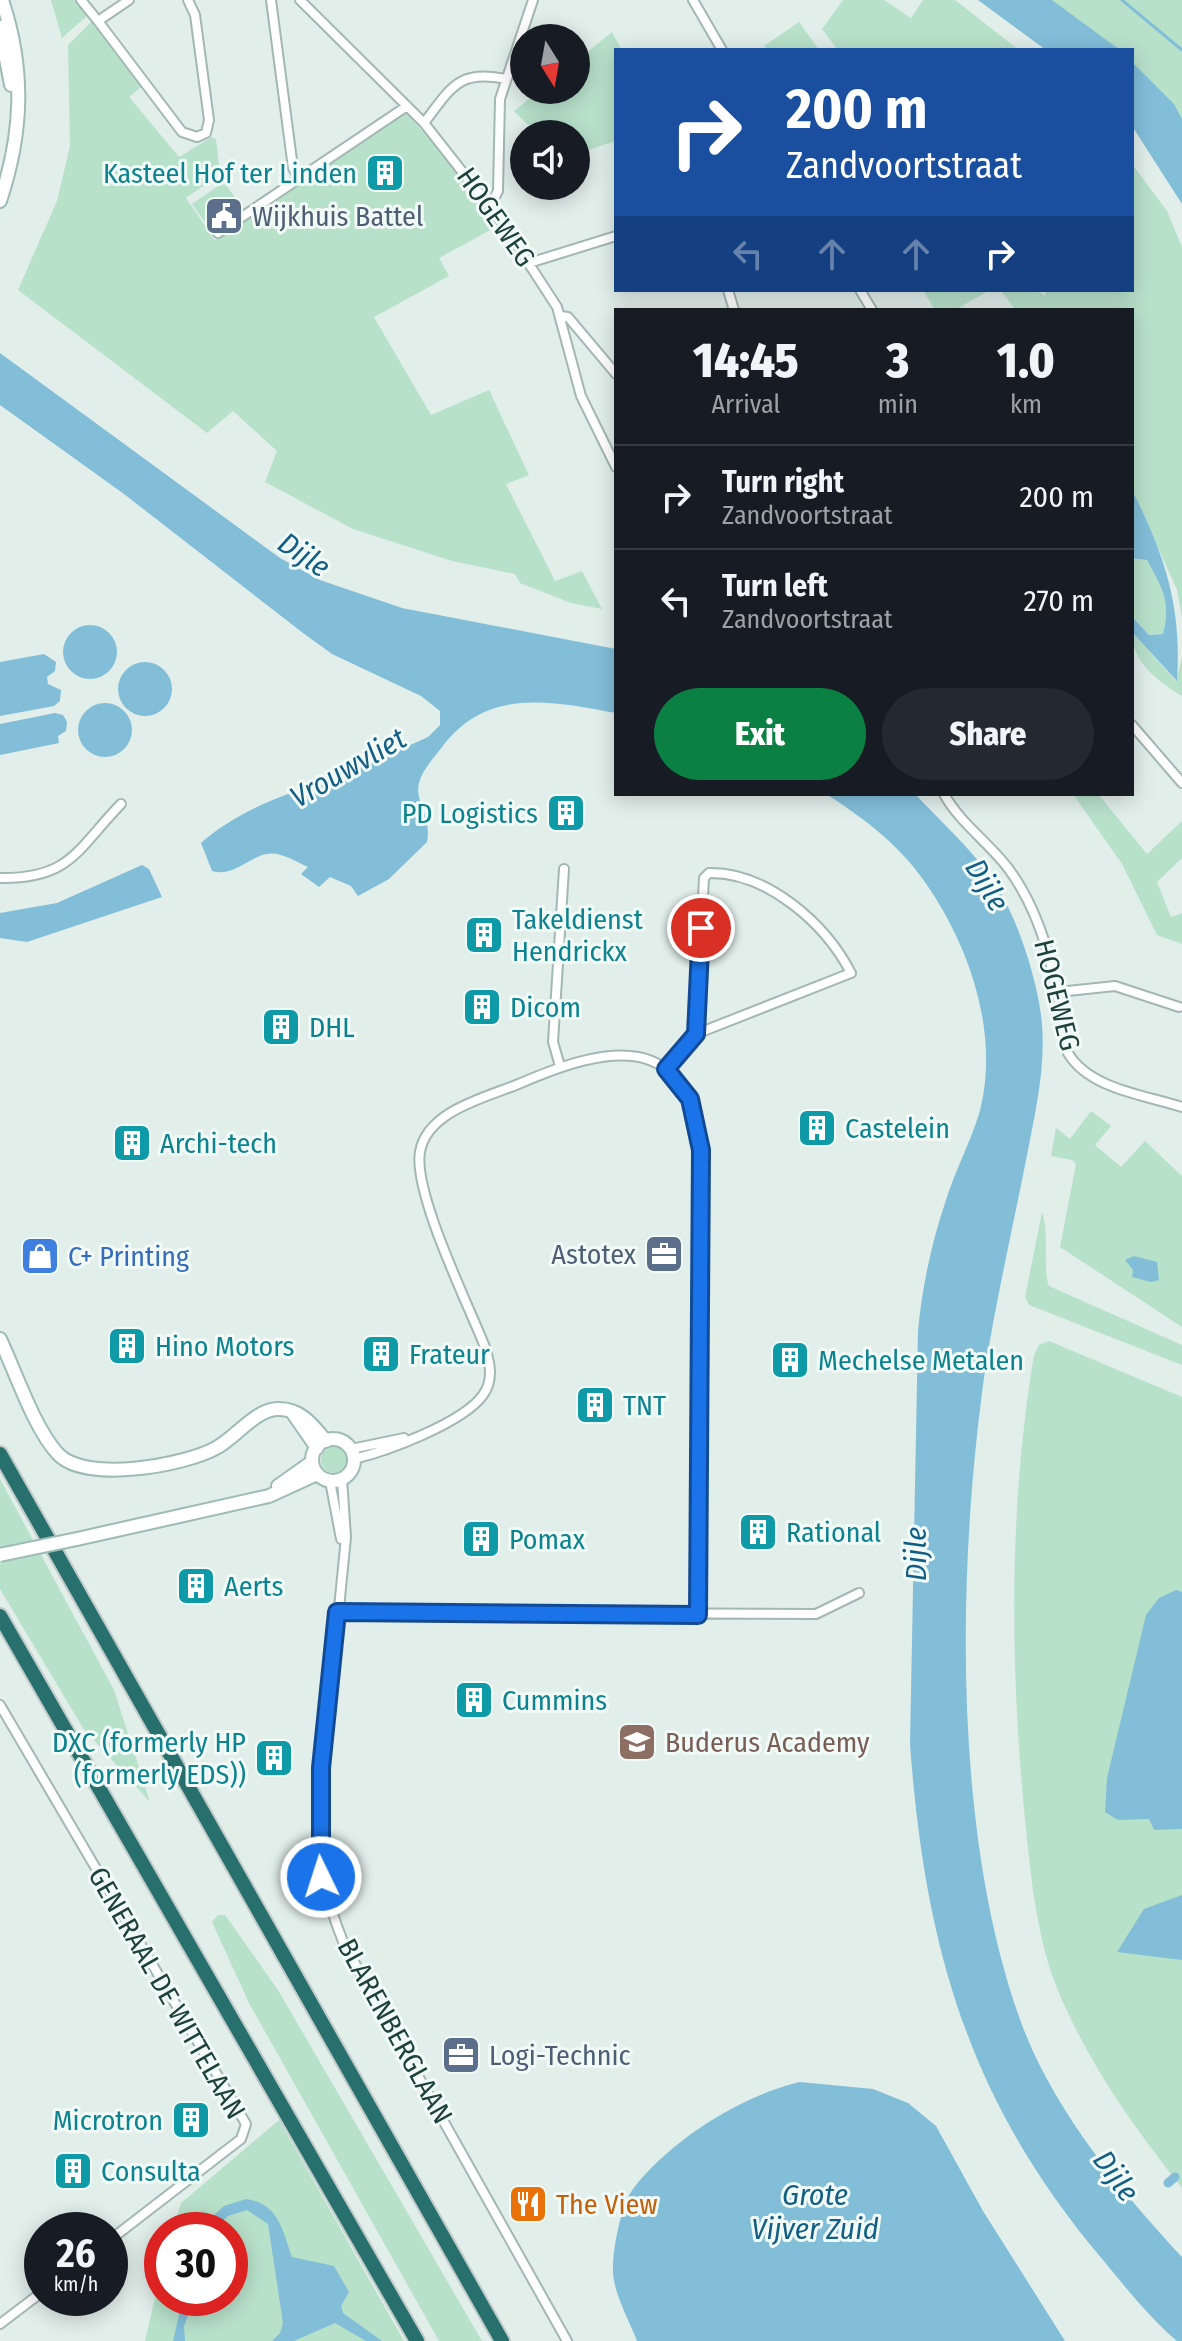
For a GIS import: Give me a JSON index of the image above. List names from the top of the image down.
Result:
{
  "streets": {
    "street": ["HOGEWEG", "GENERAAL DE WITTELAAN", "BLARENBERGLAAN"]
  },
  "water": ["Dijle", "Vrouwvliet", "Grote Vijver Zuid"],
  "places": {
    "building": [
      "Kasteel Hof ter Linden",
      "PD Logistics",
      "Takeldienst Hendrickx",
      "Dicom",
      "DHL",
      "Castelein",
      "Archi-tech",
      "Hino Motors",
      "Frateur",
      "Mechelse Metalen",
      "TNT",
      "Rational",
      "Pomax",
      "Aerts",
      "Cummins",
      "DXC (formerly HP (formerly EDS))",
      "Microtron",
      "Consulta"
    ],
    "public building": ["Wijkhuis Battel"],
    "office": ["Astotex", "Logi-Technic"],
    "shop": ["C+ Printing"],
    "school or university": ["Buderus Academy"],
    "restaurant": ["The View"]
  },
  "north": "bottom",
  "page": {
    "turn": ["200 m", "Zandvoortstraat"],
    "eta": [
      "14:45",
      "Arrival",
      "3",
      "min",
      "1.0",
      "km"
    ],
    "list": [
      {
        "name": "Turn right",
        "note": "Zandvoortstraat",
        "value": "200 m"
      },
      {
        "name": "Turn left",
        "note": "Zandvoortstraat",
        "value": "270 m"
      }
    ],
    "buttons": ["Exit", "Share"],
    "speed": "26 km/h",
    "limit": "30"
  }
}
